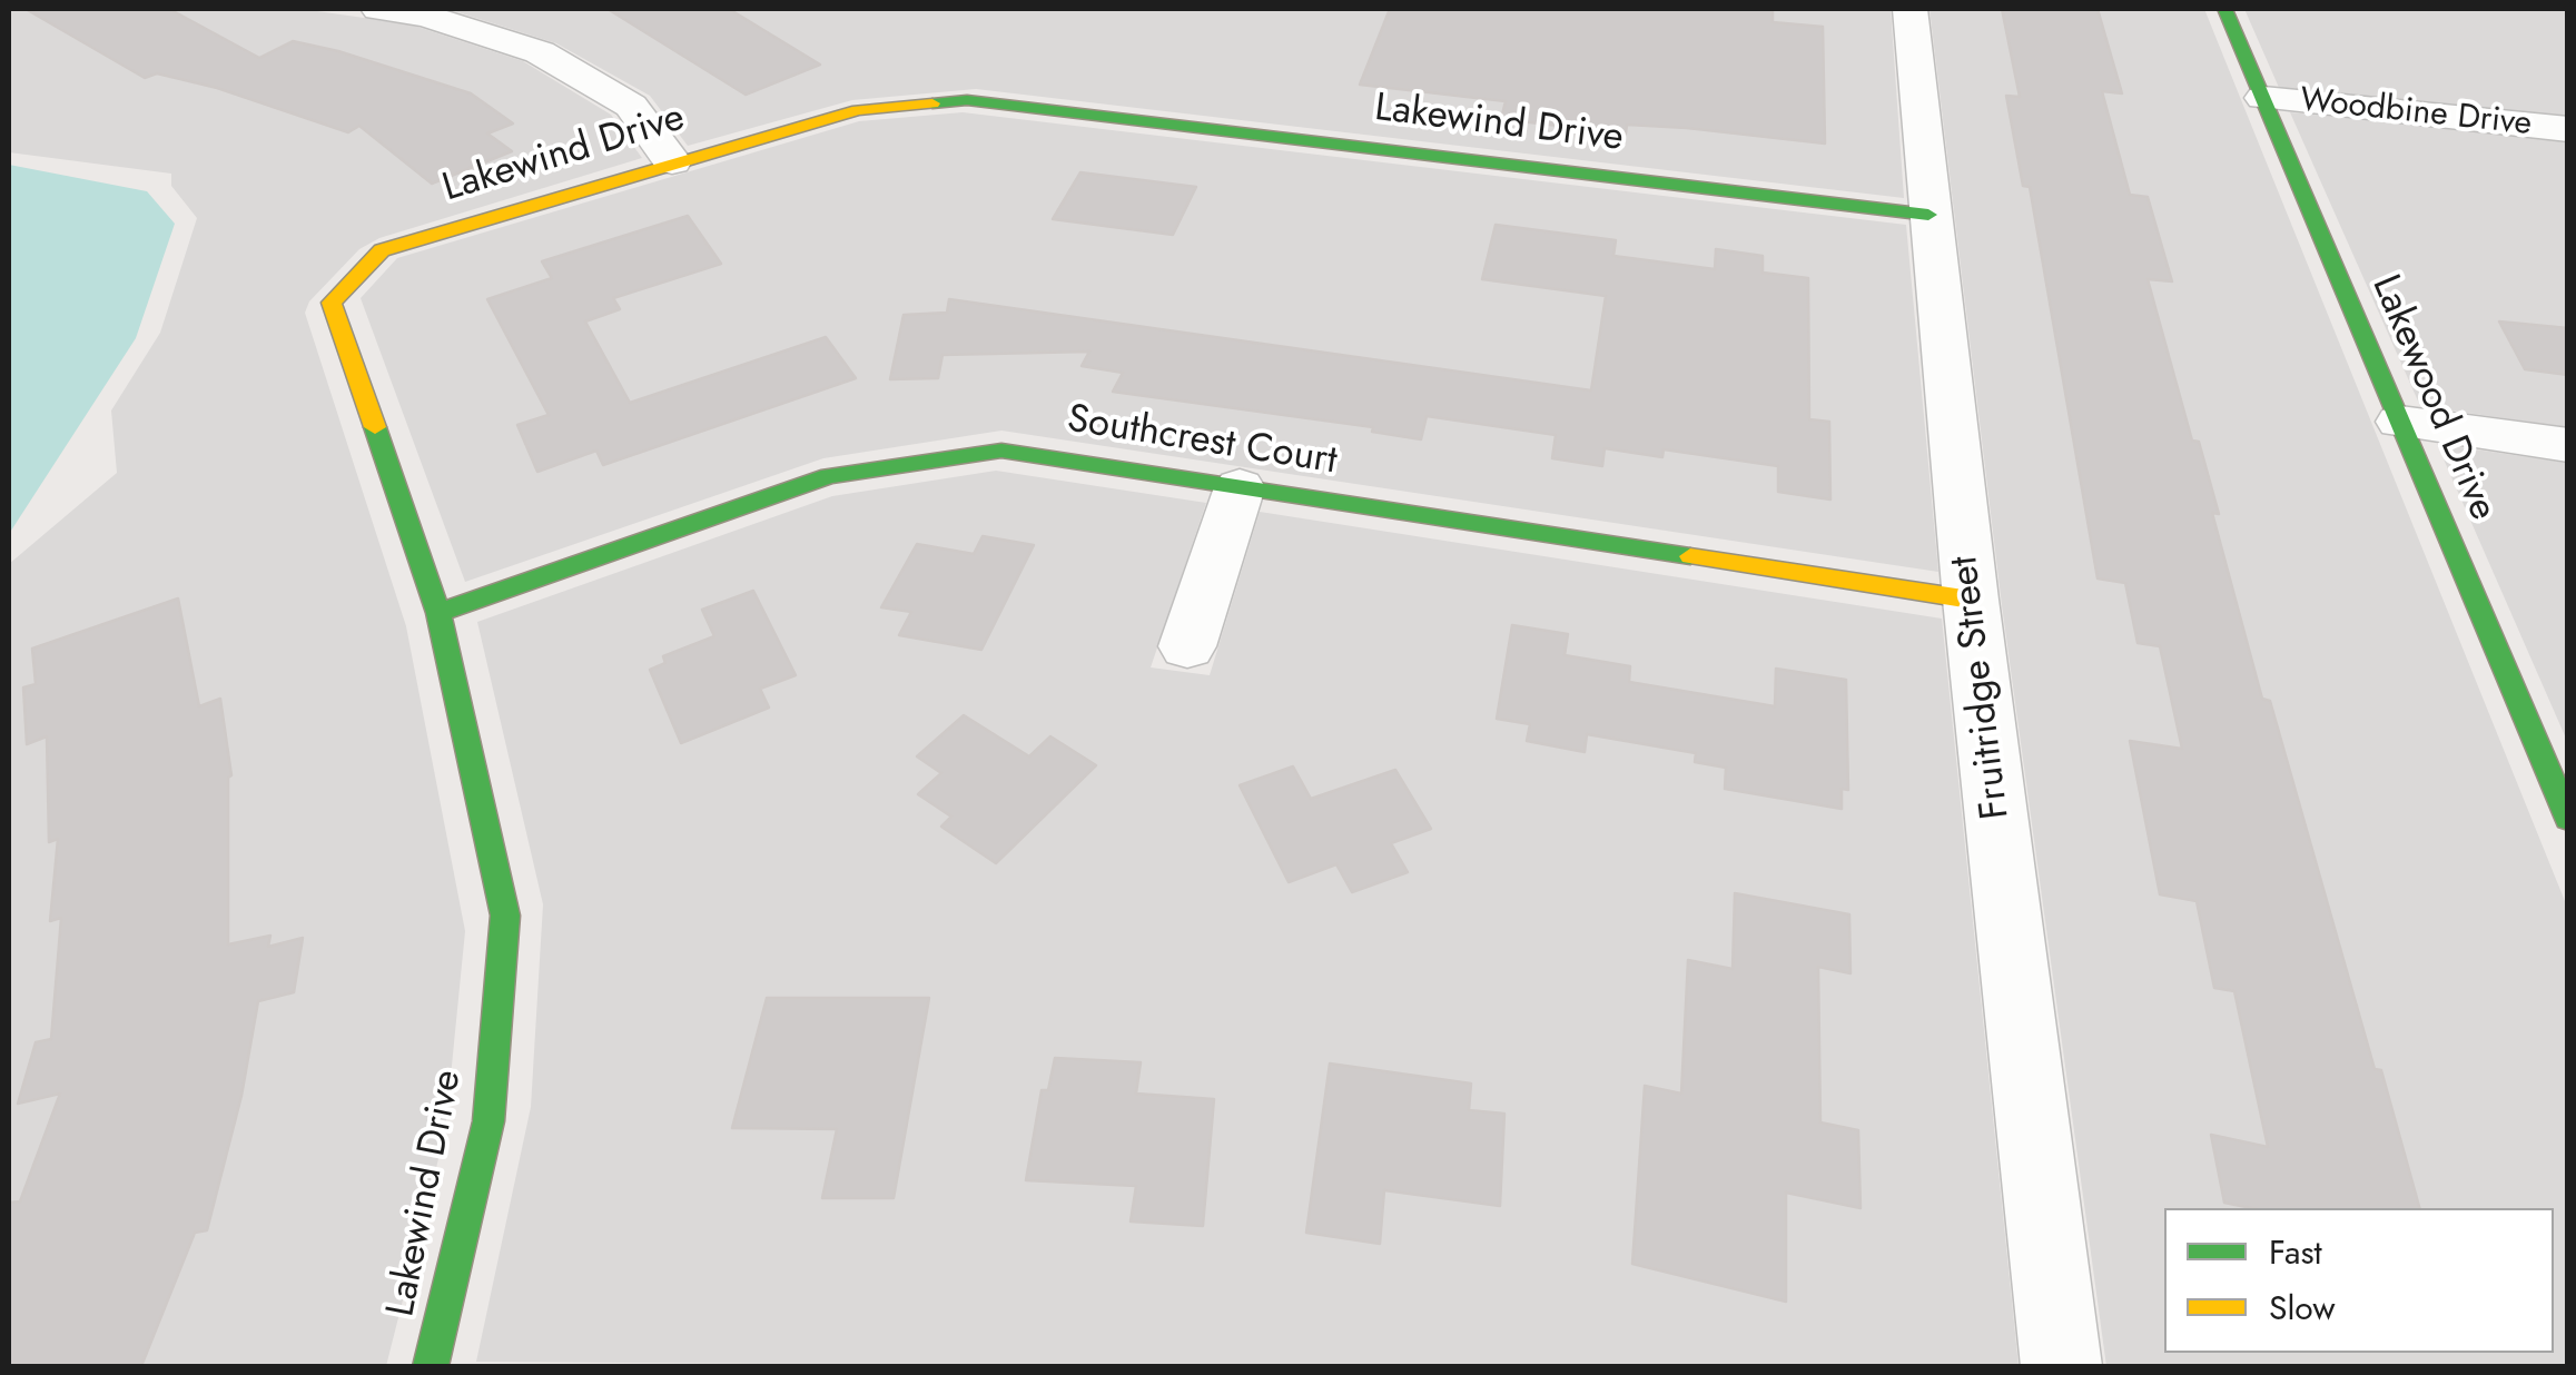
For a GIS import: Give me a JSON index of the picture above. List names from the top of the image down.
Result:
{
  "streets": {
    "street": [
      "Woodbine Drive",
      "Lakewind Drive",
      "Lakewood Drive",
      "Southcrest Court",
      "Fruitridge Street"
    ]
  },
  "crossings": [
    ["Woodbine Drive", "Lakewood Drive"],
    ["Lakewind Drive", "Southcrest Court"],
    ["Lakewind Drive", "Fruitridge Street"],
    ["Southcrest Court", "Fruitridge Street"]
  ],
  "legend": ["Fast", "Slow"]
}
